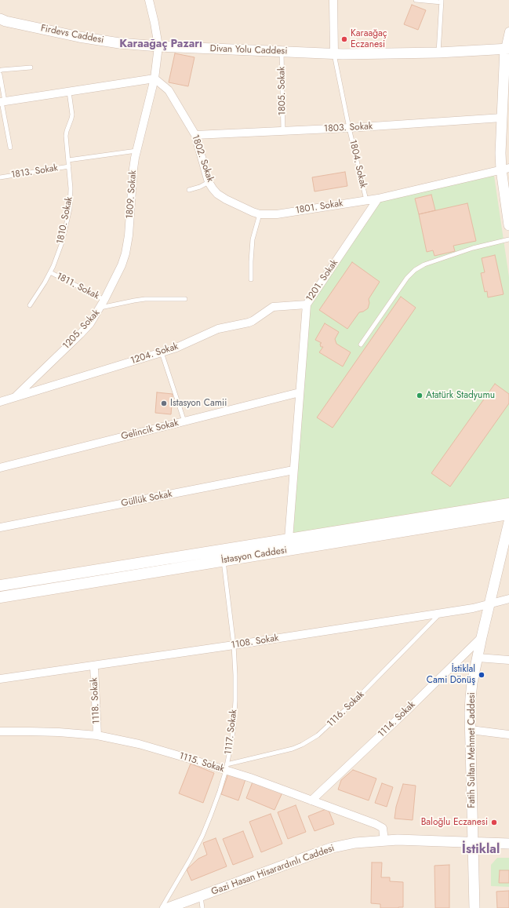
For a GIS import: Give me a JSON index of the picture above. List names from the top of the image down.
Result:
{
  "streets": {
    "main road": ["İstasyon Caddesi"],
    "street": [
      "Firdevs Caddesi",
      "Divan Yolu Caddesi",
      "1803. Sokak",
      "1802. Sokak",
      "1809. Sokak",
      "1801. Sokak",
      "1201. Sokak",
      "1205. Sokak",
      "1204. Sokak",
      "Gelincik Sokak",
      "Güllük Sokak",
      "1108. Sokak",
      "1118. Sokak",
      "1114. Sokak",
      "Fatih Sultan Mehmet Caddesi",
      "1115. Sokak",
      "Gazi Hasan Hisarardınlı Caddesi"
    ],
    "lane": [
      "1805. Sokak",
      "1804. Sokak",
      "1813. Sokak",
      "1810. Sokak",
      "1811. Sokak",
      "1116. Sokak",
      "1117. Sokak"
    ]
  },
  "crossings": [
    ["Firdevs Caddesi", "Divan Yolu Caddesi"],
    ["Divan Yolu Caddesi", "1805. Sokak"],
    ["Divan Yolu Caddesi", "1804. Sokak"],
    ["1805. Sokak", "1803. Sokak"],
    ["1803. Sokak", "1802. Sokak"],
    ["1803. Sokak", "1804. Sokak"],
    ["1802. Sokak", "1809. Sokak"],
    ["1802. Sokak", "1801. Sokak"],
    ["1804. Sokak", "1801. Sokak"],
    ["1813. Sokak", "1809. Sokak"],
    ["1813. Sokak", "1810. Sokak"],
    ["1809. Sokak", "1811. Sokak"],
    ["1809. Sokak", "1205. Sokak"],
    ["1801. Sokak", "1201. Sokak"],
    ["1810. Sokak", "1811. Sokak"],
    ["1201. Sokak", "1204. Sokak"],
    ["1201. Sokak", "Gelincik Sokak"],
    ["1201. Sokak", "Güllük Sokak"],
    ["1201. Sokak", "İstasyon Caddesi"],
    ["1205. Sokak", "1204. Sokak"],
    ["İstasyon Caddesi", "1117. Sokak"],
    ["1108. Sokak", "1118. Sokak"],
    ["1108. Sokak", "1116. Sokak"],
    ["1108. Sokak", "1117. Sokak"],
    ["1108. Sokak", "Fatih Sultan Mehmet Caddesi"],
    ["1118. Sokak", "1115. Sokak"],
    ["1116. Sokak", "1117. Sokak"],
    ["1116. Sokak", "1115. Sokak"],
    ["1114. Sokak", "Fatih Sultan Mehmet Caddesi"],
    ["1114. Sokak", "1115. Sokak"],
    ["1117. Sokak", "1115. Sokak"],
    ["Fatih Sultan Mehmet Caddesi", "Gazi Hasan Hisarardınlı Caddesi"],
    ["1115. Sokak", "Gazi Hasan Hisarardınlı Caddesi"]
  ],
  "districts": ["Karaağaç Pazarı", "İstiklal"],
  "places": [
    "Karaağaç Eczanesi",
    "Atatürk Stadyumu",
    "Istasyon Camii",
    "İstiklal Cami Dönüş",
    "Baloğlu Eczanesi"
  ]
}
